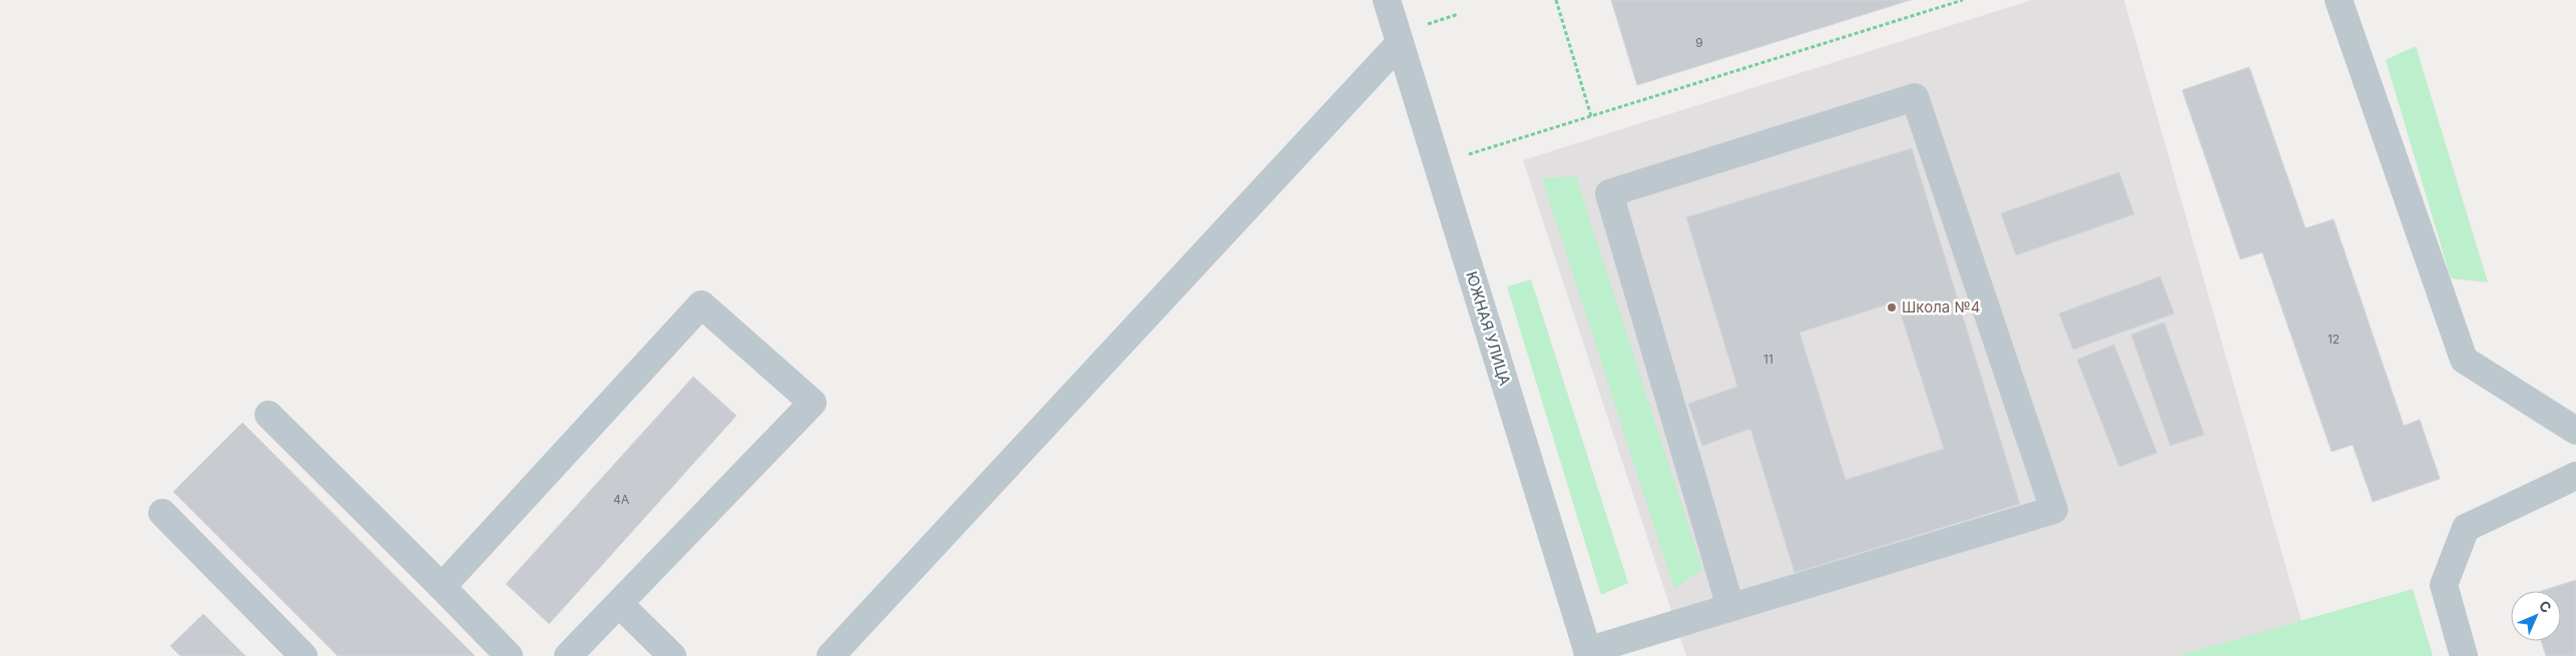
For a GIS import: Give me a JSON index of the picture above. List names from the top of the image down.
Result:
{
  "streets": {
    "street": ["ЮЖНАЯ УЛИЦА"]
  },
  "places": ["Школа №4"],
  "house_numbers": [
    "9",
    "12",
    "11",
    "4А"
  ],
  "north": "top right"
}
